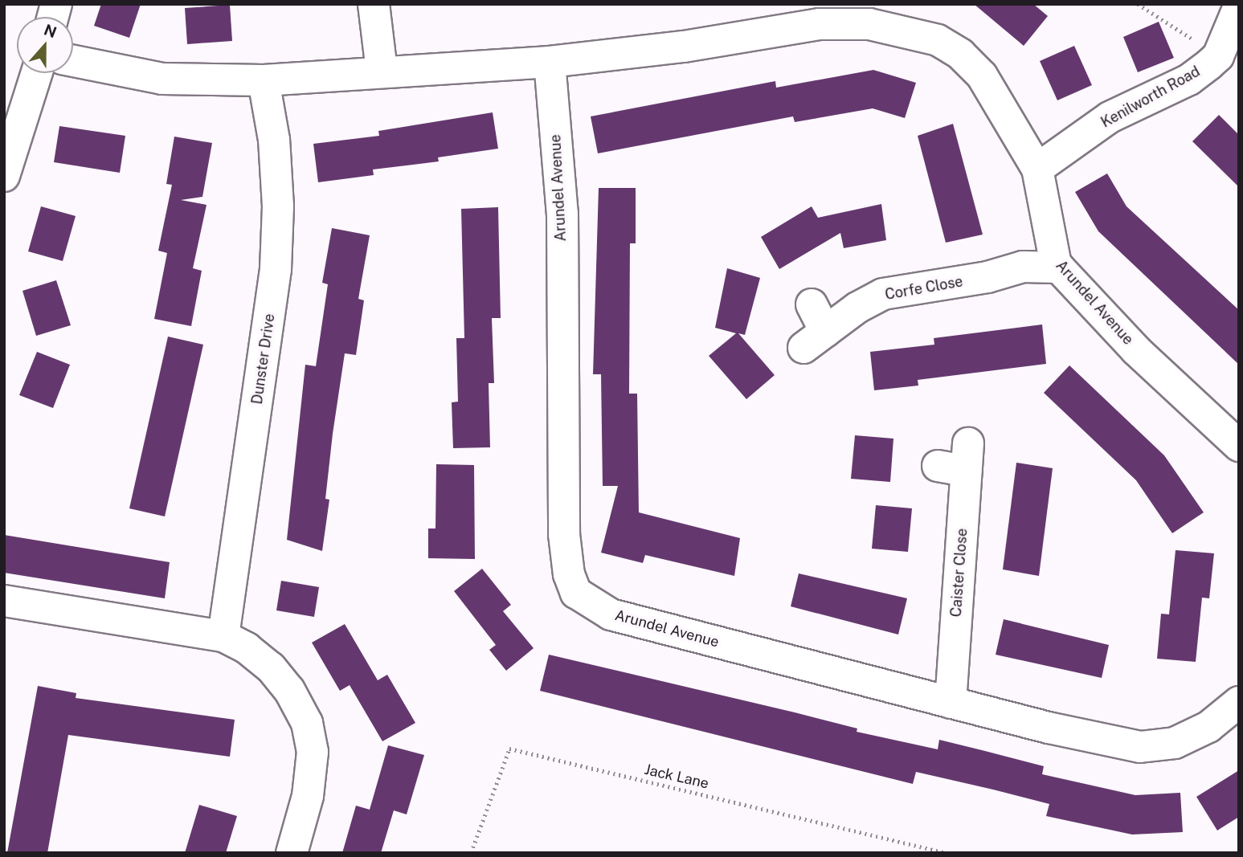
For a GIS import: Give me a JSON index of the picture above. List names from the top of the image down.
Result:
{
  "streets": {
    "street": [
      "Kenilworth Road",
      "Arundel Avenue",
      "Corfe Close",
      "Dunster Drive",
      "Caister Close"
    ],
    "path": ["Jack Lane"]
  },
  "crossings": [
    ["Kenilworth Road", "Arundel Avenue"],
    ["Arundel Avenue", "Corfe Close"],
    ["Arundel Avenue", "Dunster Drive"],
    ["Arundel Avenue", "Caister Close"]
  ],
  "north": "top"
}
